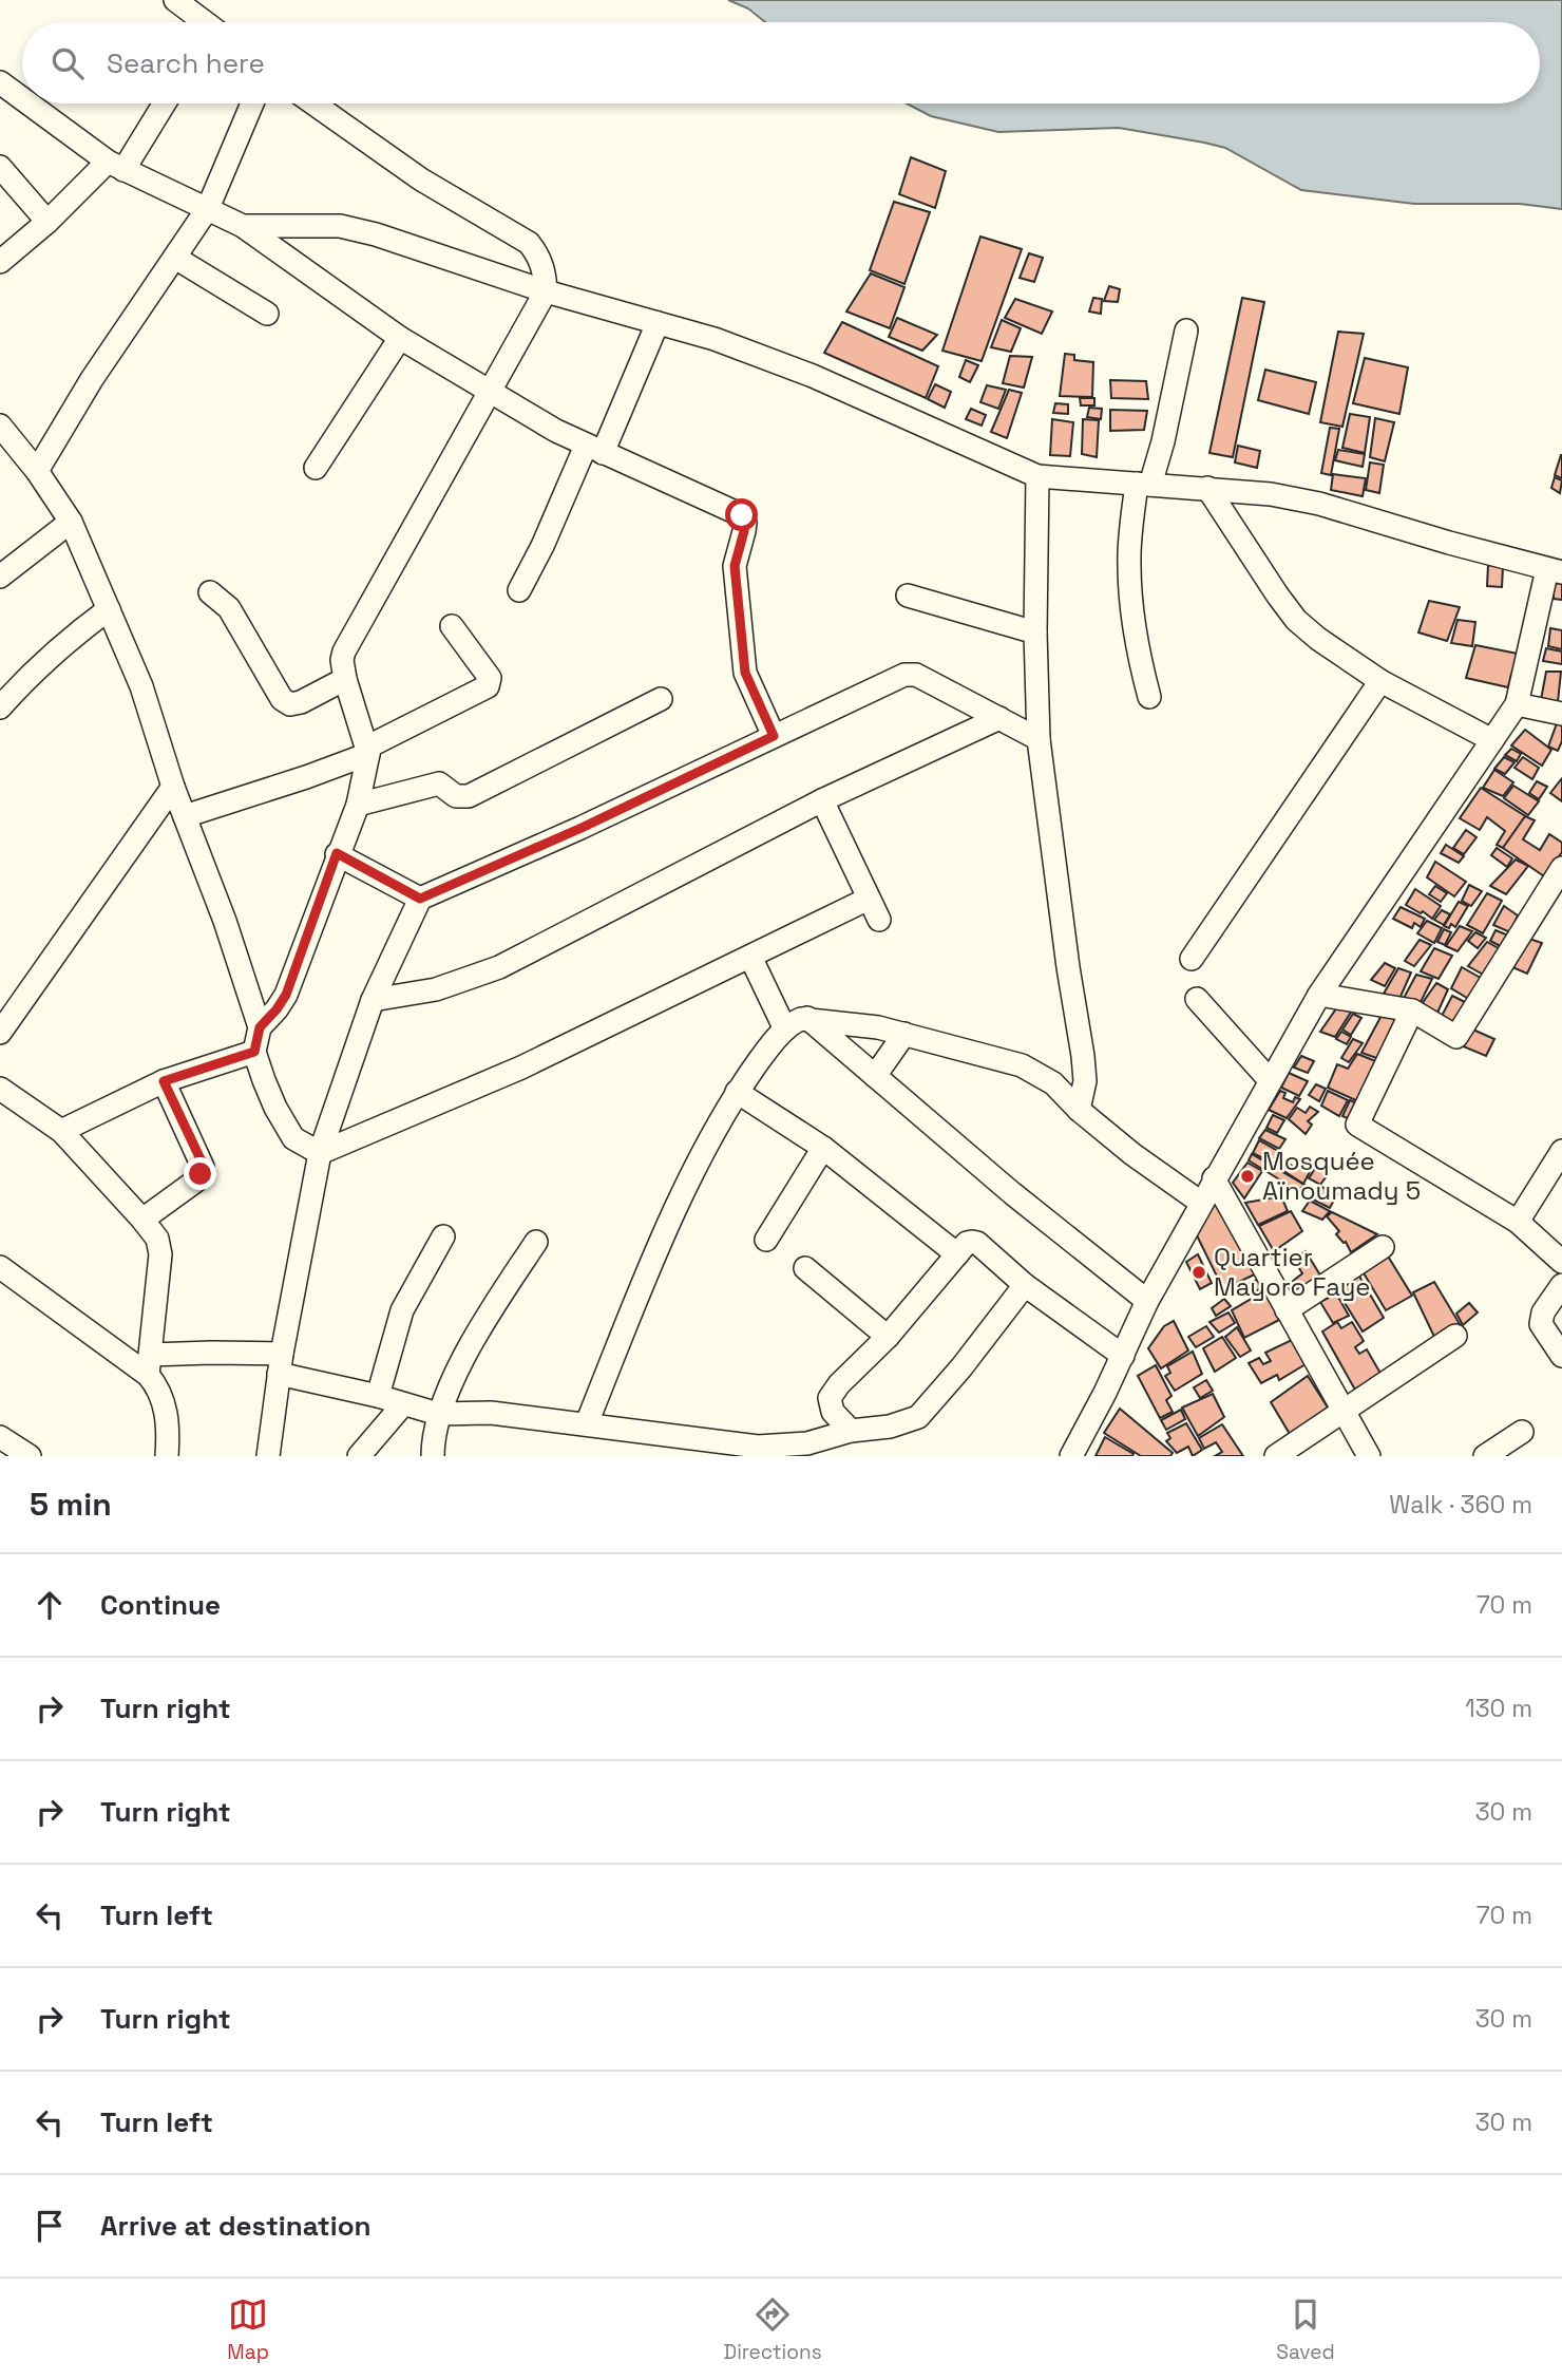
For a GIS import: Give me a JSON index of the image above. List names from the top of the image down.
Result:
{
  "places": ["Mosquée Aïnoumady 5", "Quartier Mayoro Faye"],
  "page": {
    "search": "Search here",
    "heading": ["5 min", "Walk · 360 m"],
    "list": [
      ["Continue", "70 m"],
      ["Turn right", "130 m"],
      ["Turn right", "30 m"],
      ["Turn left", "70 m"],
      ["Turn right", "30 m"],
      ["Turn left", "30 m"],
      "Arrive at destination"
    ],
    "nav": ["Map", "Directions", "Saved"]
  }
}
